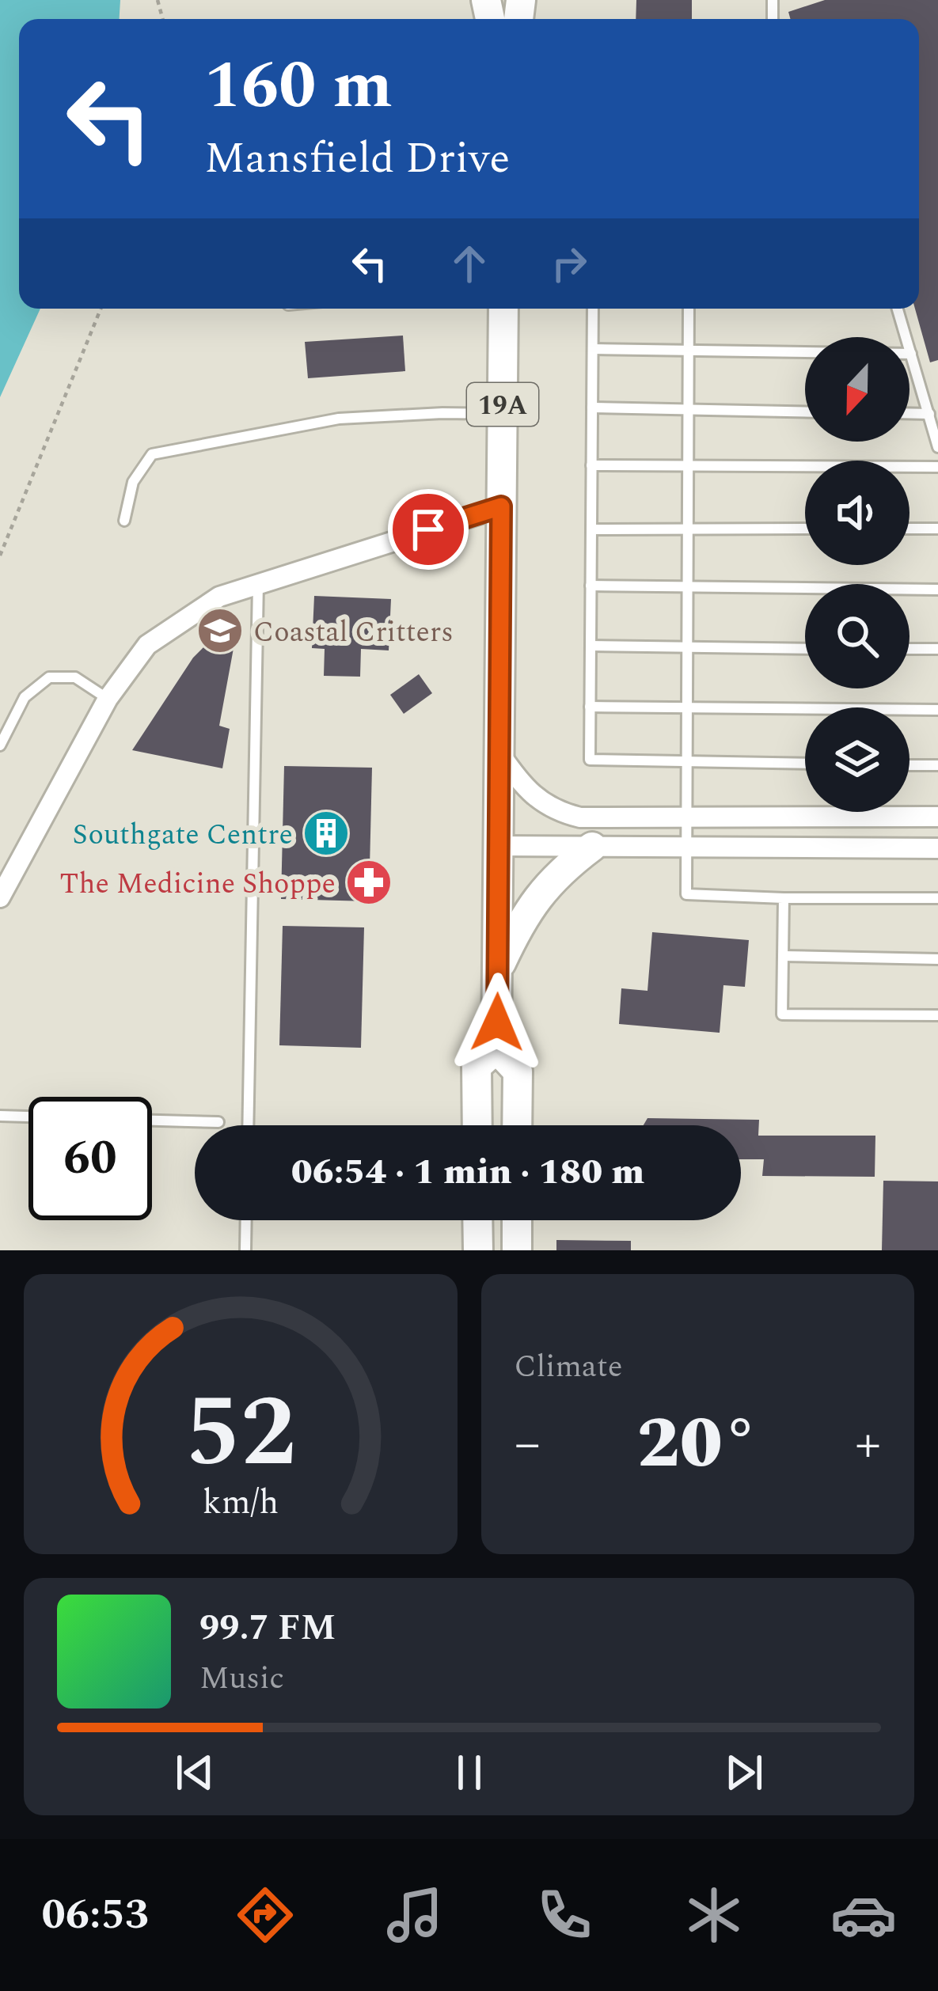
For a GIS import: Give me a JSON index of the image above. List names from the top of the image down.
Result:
{
  "streets": {
    "main road": ["19A"]
  },
  "places": {
    "school or university": ["Coastal Critters"],
    "building": ["Southgate Centre"],
    "pharmacy": ["The Medicine Shoppe"]
  },
  "north": "bottom",
  "page": {
    "turn": ["160 m", "Mansfield Drive"],
    "limit": "60",
    "trip": "06:54 · 1 min · 180 m",
    "tile": "Climate",
    "heat": ["−", "20°", "+"],
    "song": ["99.7 FM", "Music"],
    "tabs": "06:53",
    "gauge": ["52", "km/h"]
  }
}
